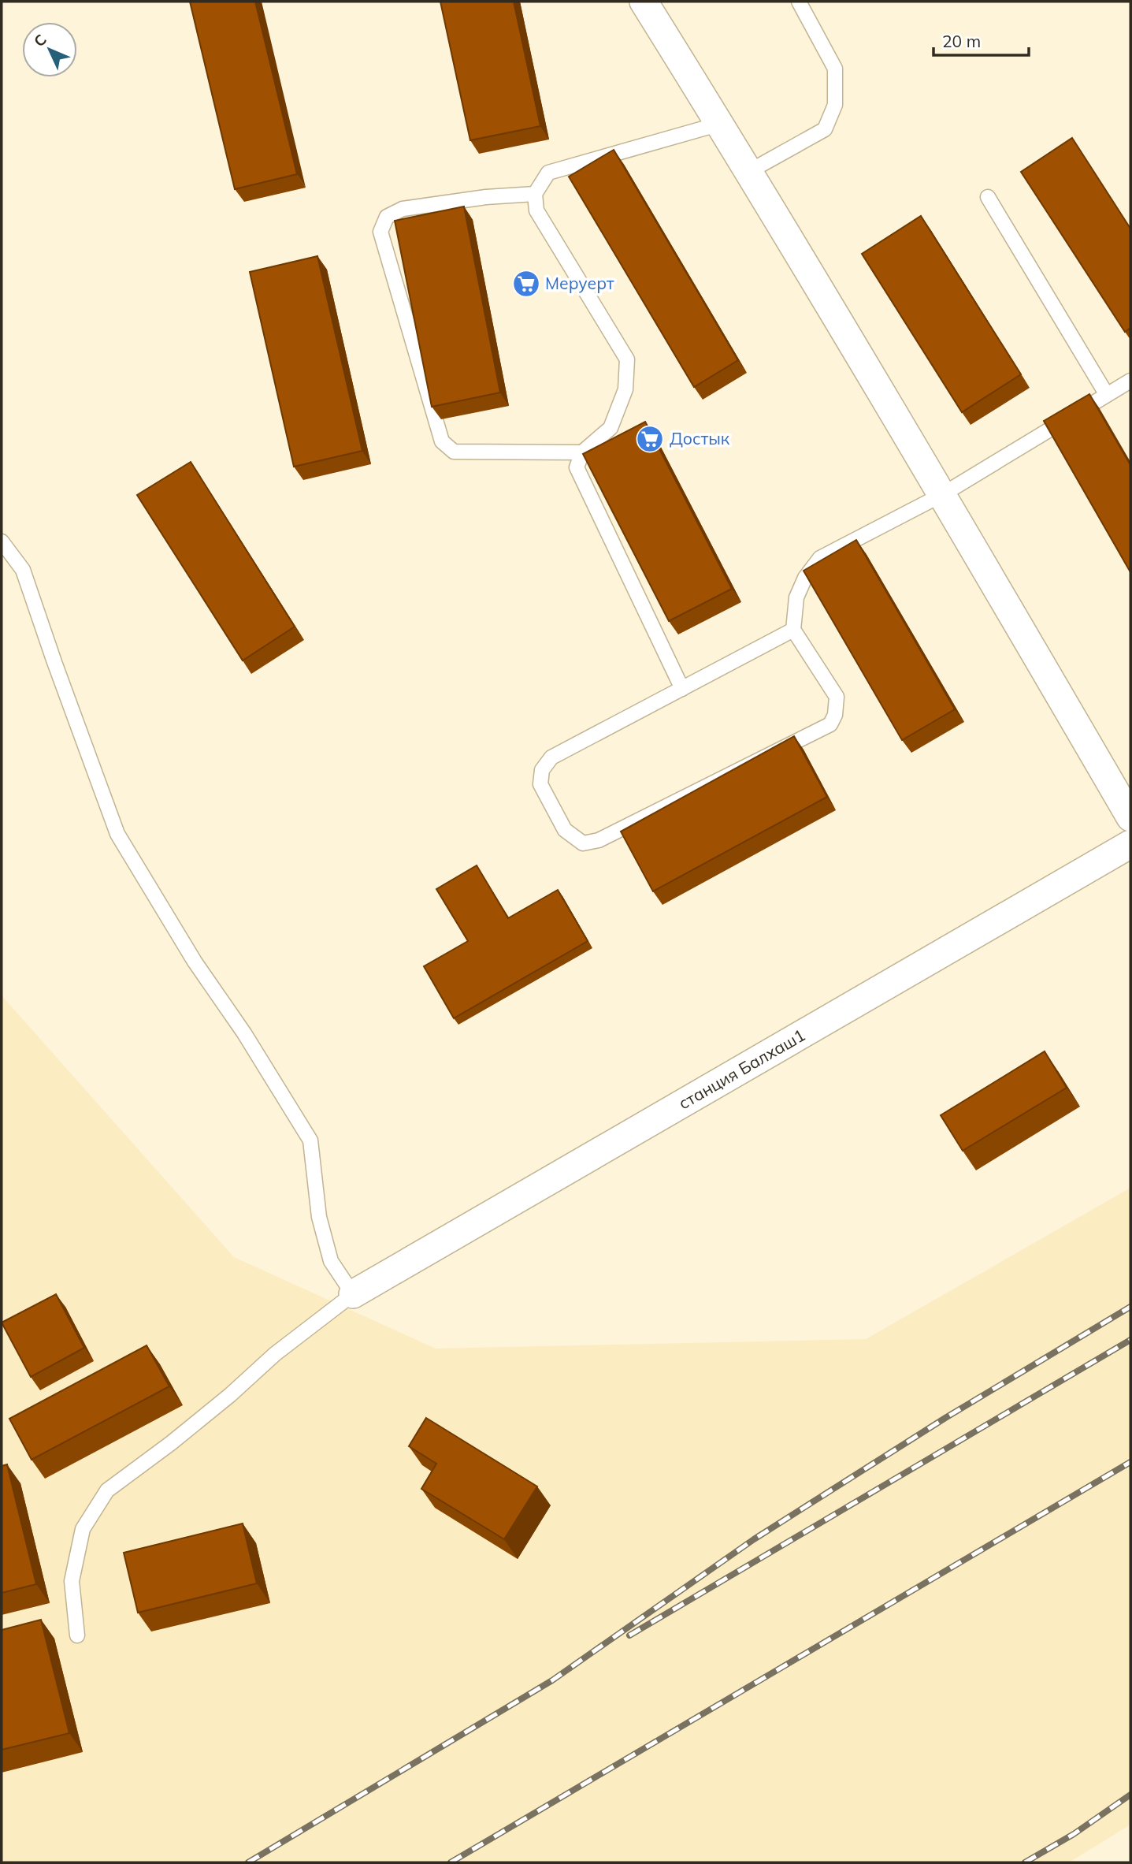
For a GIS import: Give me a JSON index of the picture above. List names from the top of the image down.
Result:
{
  "streets": {
    "street": ["станция Балхаш1"]
  },
  "places": {
    "supermarket": ["Меруерт", "Достык"]
  },
  "scale_bar": "20 m",
  "north": "top left"
}
